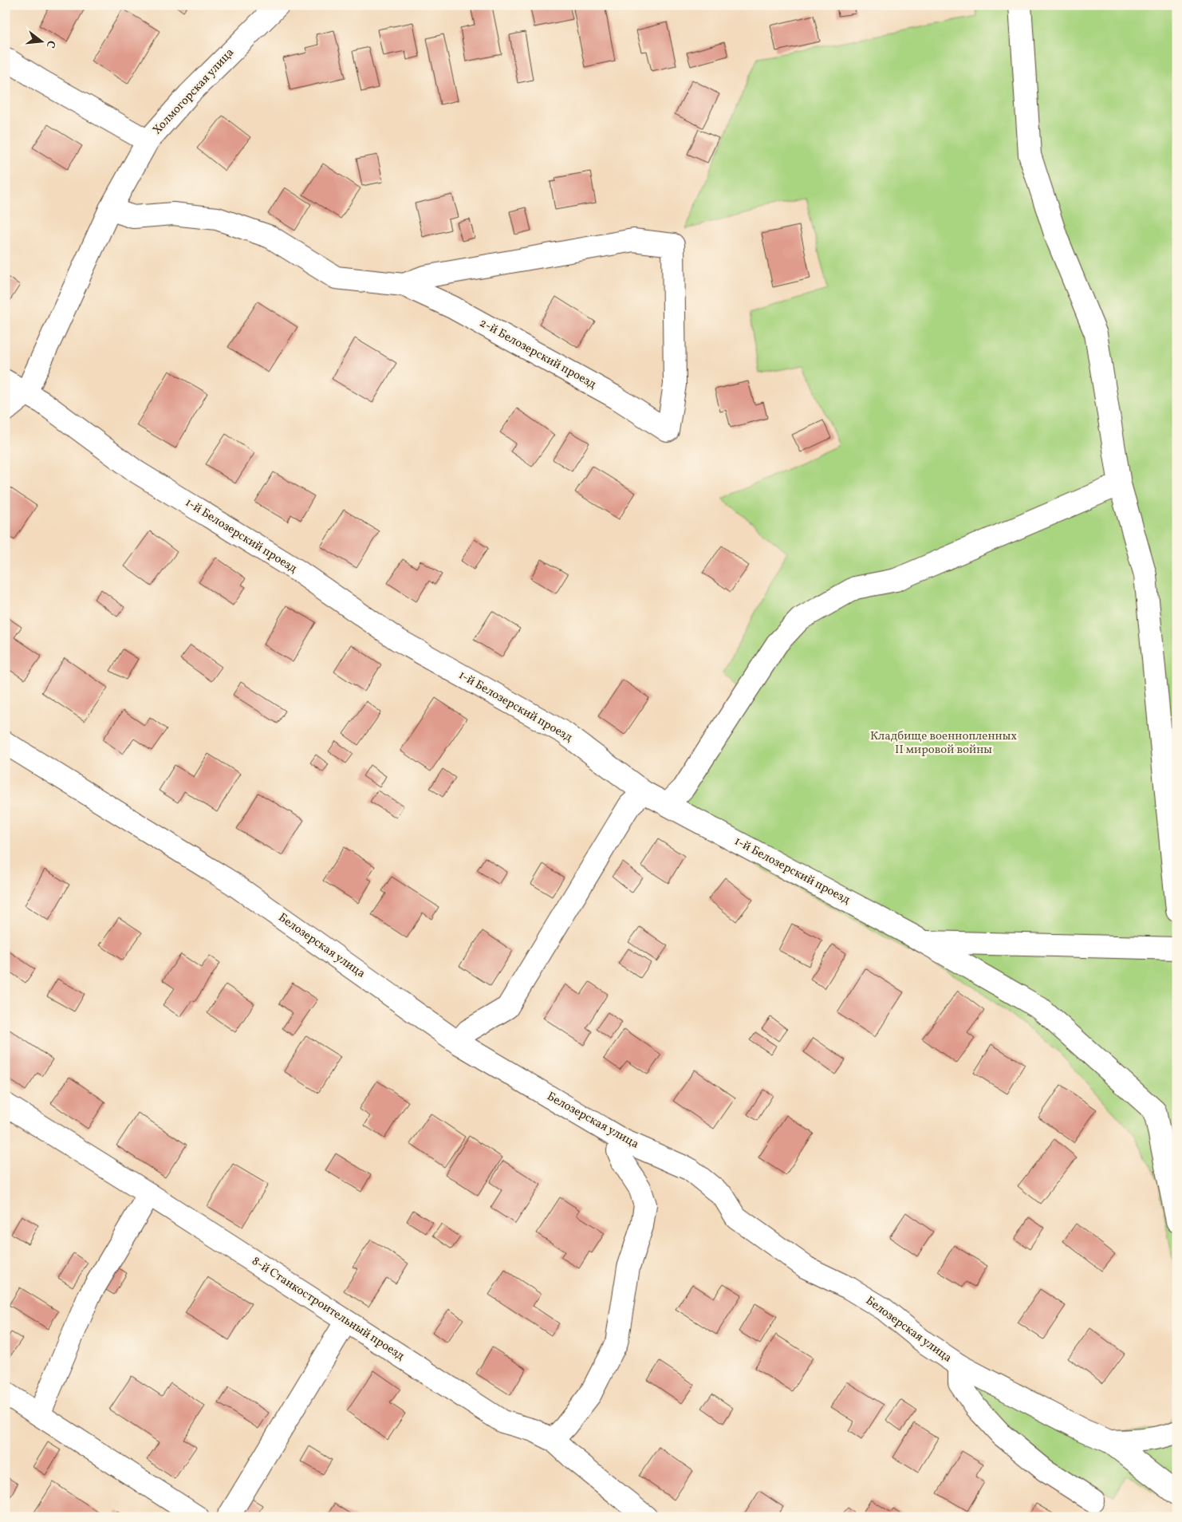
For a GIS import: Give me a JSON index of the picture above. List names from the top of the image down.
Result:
{
  "streets": {
    "street": [
      "Холмогорская улица",
      "2-й Белозерский проезд",
      "1-й Белозерский проезд",
      "Белозерская улица",
      "8-й Станкостроительный проезд"
    ]
  },
  "crossings": [
    ["Холмогорская улица", "2-й Белозерский проезд"],
    ["Холмогорская улица", "1-й Белозерский проезд"]
  ],
  "parks": ["Кладбище военнопленных II мировой войны"],
  "north": "right"
}
